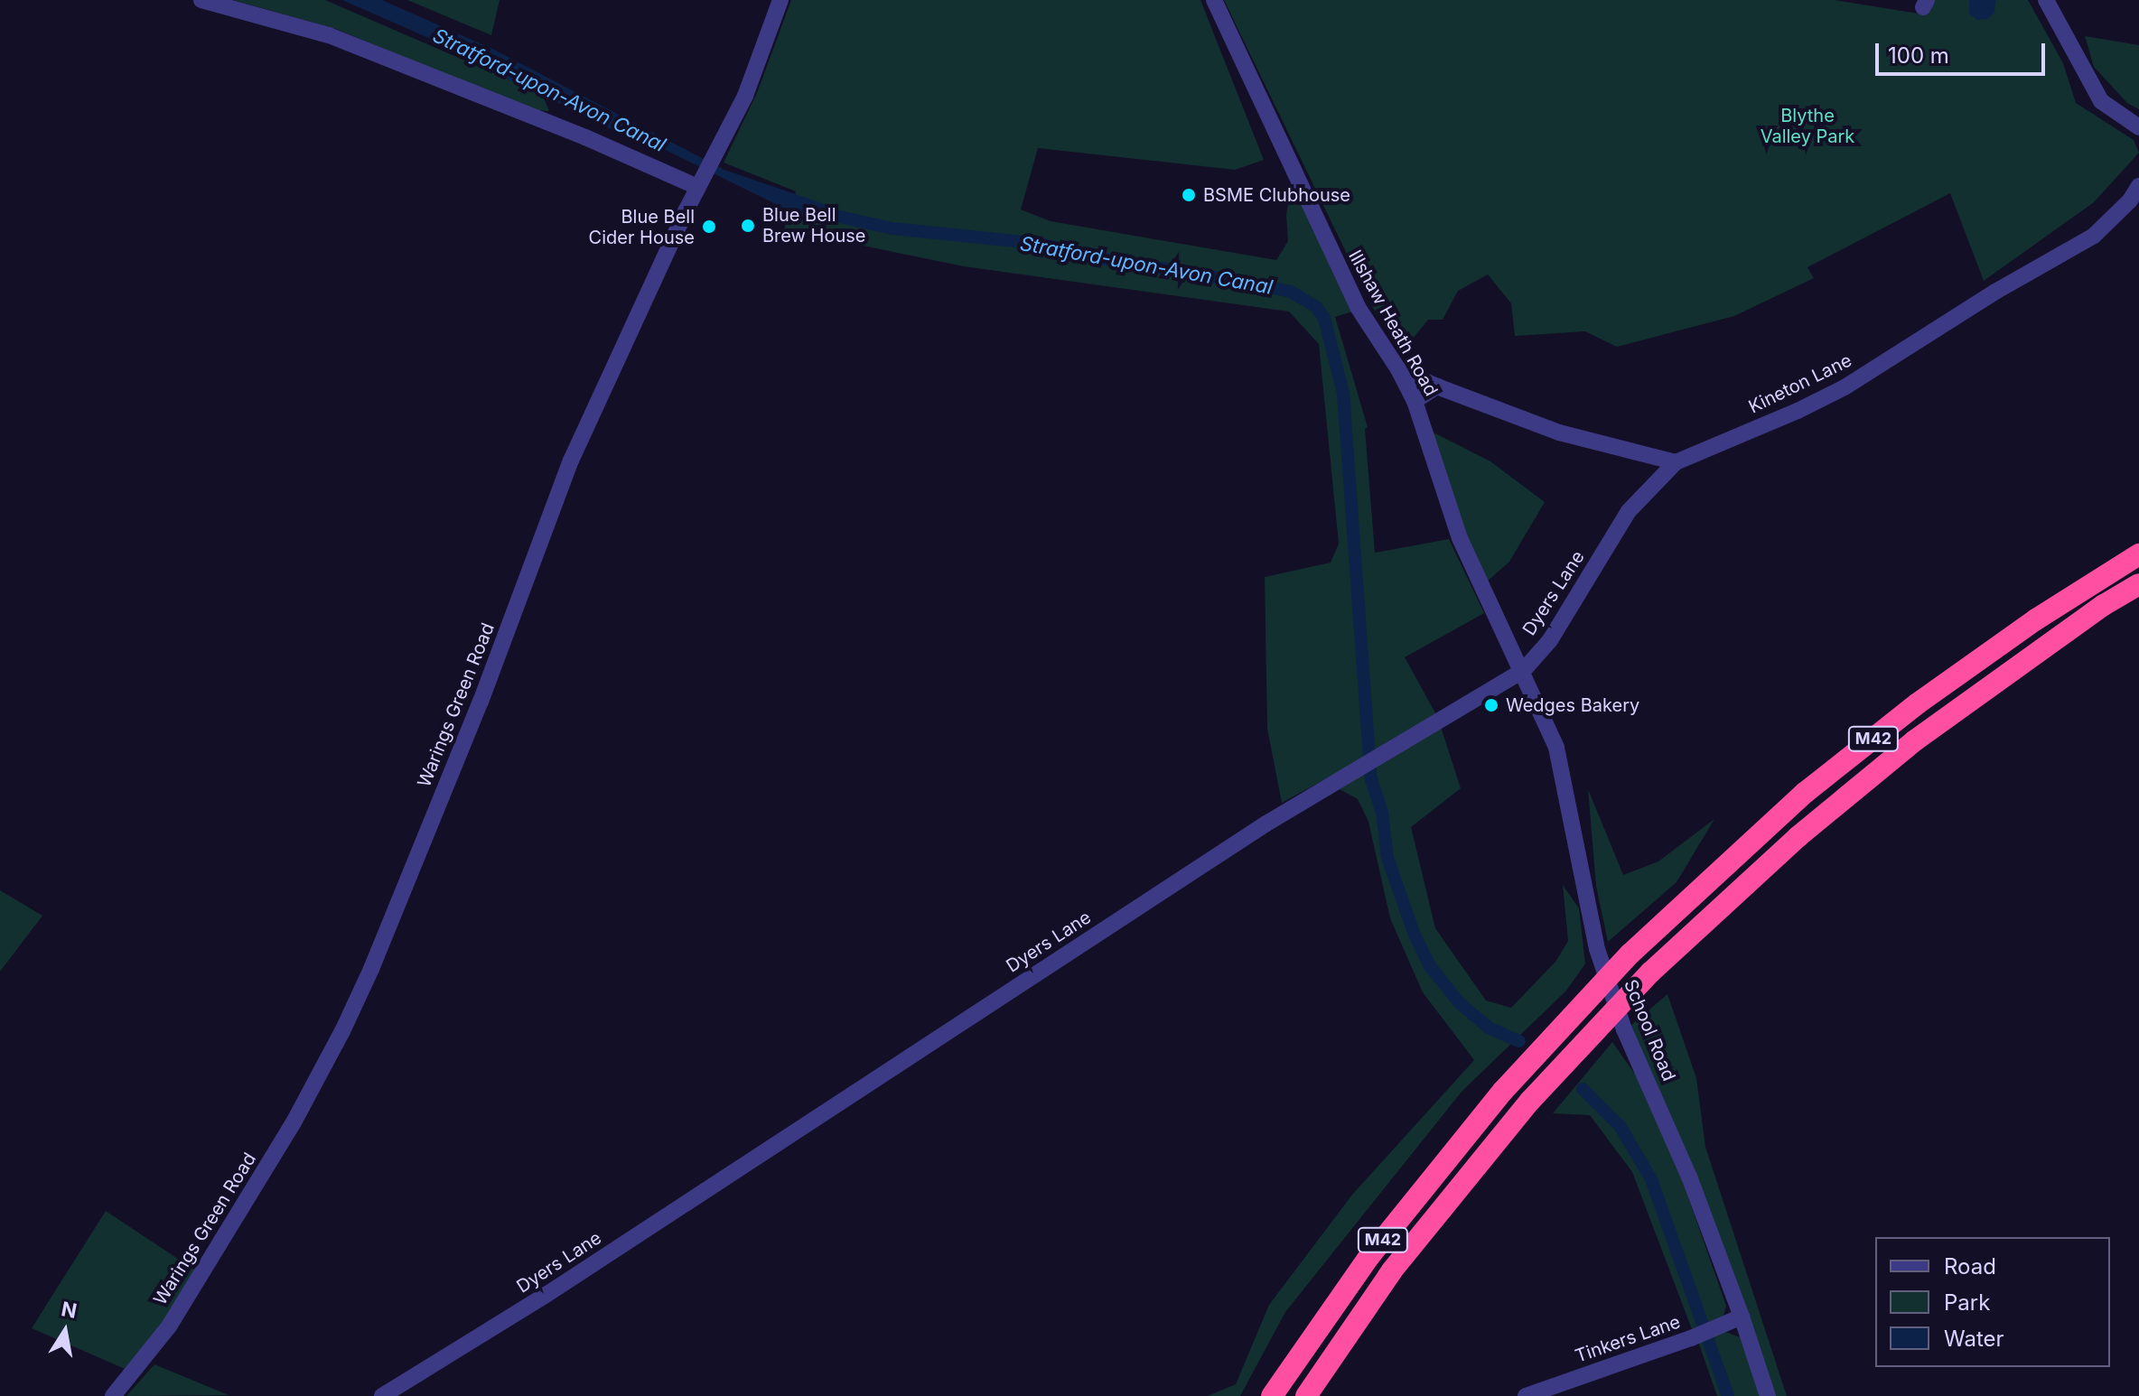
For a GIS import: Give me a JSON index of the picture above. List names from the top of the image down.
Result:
{
  "streets": {
    "highway": ["M42"],
    "street": [
      "Illshaw Heath Road",
      "Kineton Lane",
      "Dyers Lane",
      "Warings Green Road",
      "School Road",
      "Tinkers Lane"
    ]
  },
  "crossings": [
    ["Illshaw Heath Road", "Dyers Lane"],
    ["Illshaw Heath Road", "School Road"],
    ["Kineton Lane", "Dyers Lane"],
    ["Dyers Lane", "School Road"],
    ["School Road", "Tinkers Lane"]
  ],
  "water": ["Stratford-upon-Avon Canal"],
  "parks": ["Blythe Valley Park"],
  "places": [
    "BSME Clubhouse",
    "Blue Bell Brew House",
    "Blue Bell Cider House",
    "Wedges Bakery"
  ],
  "legend": ["Road", "Park", "Water"],
  "scale_bar": "100 m",
  "north": "top"
}
